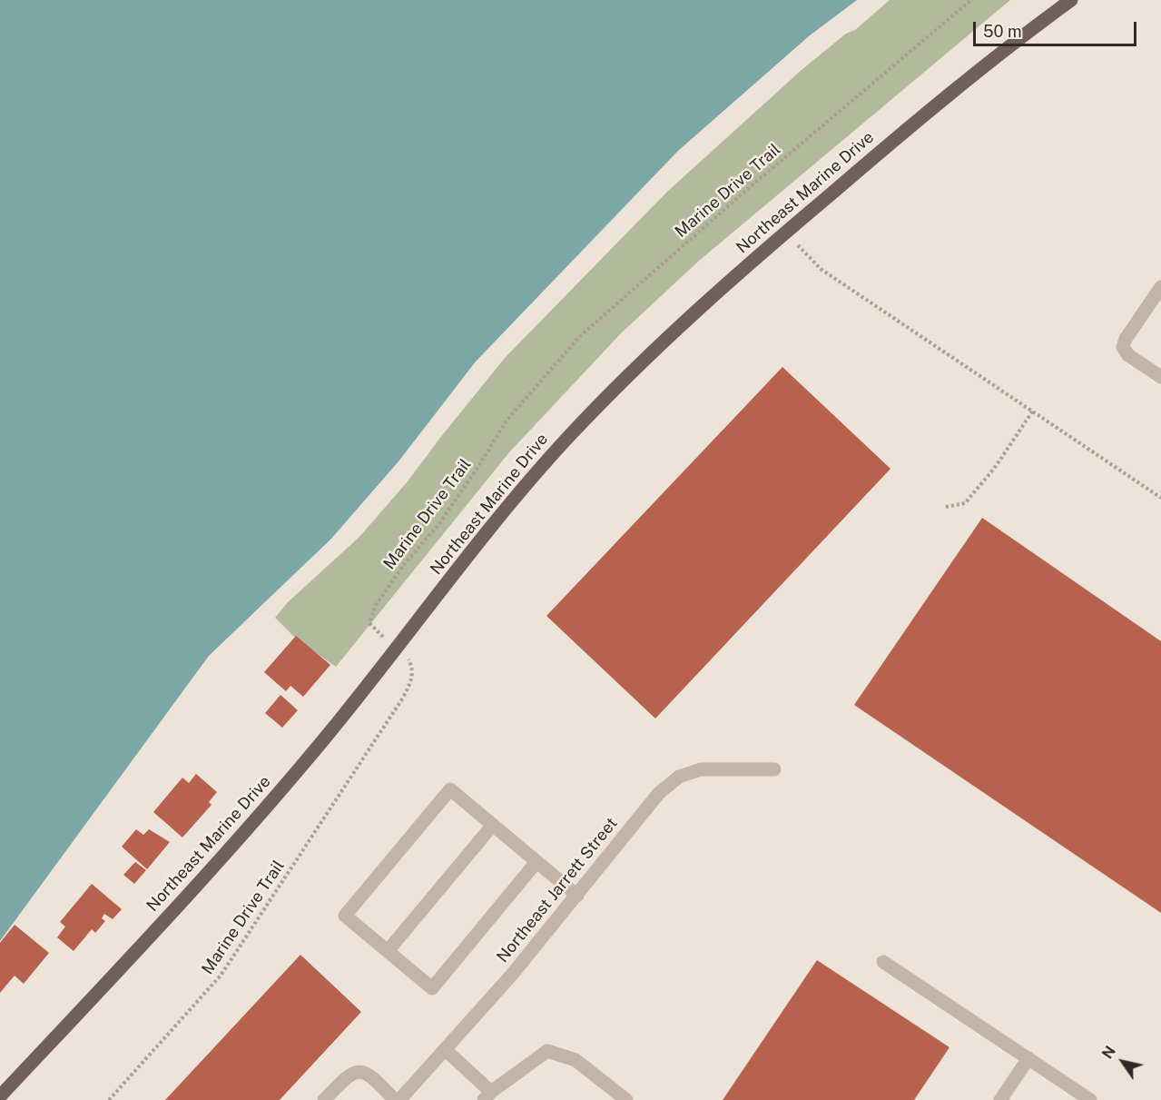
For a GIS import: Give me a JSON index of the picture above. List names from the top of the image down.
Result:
{
  "streets": {
    "main road": ["Northeast Marine Drive"],
    "street": ["Northeast Jarrett Street"],
    "path": ["Marine Drive Trail"]
  },
  "crossings": [
    ["Marine Drive Trail", "Northeast Marine Drive"]
  ],
  "scale_bar": "50 m",
  "north": "top left"
}
